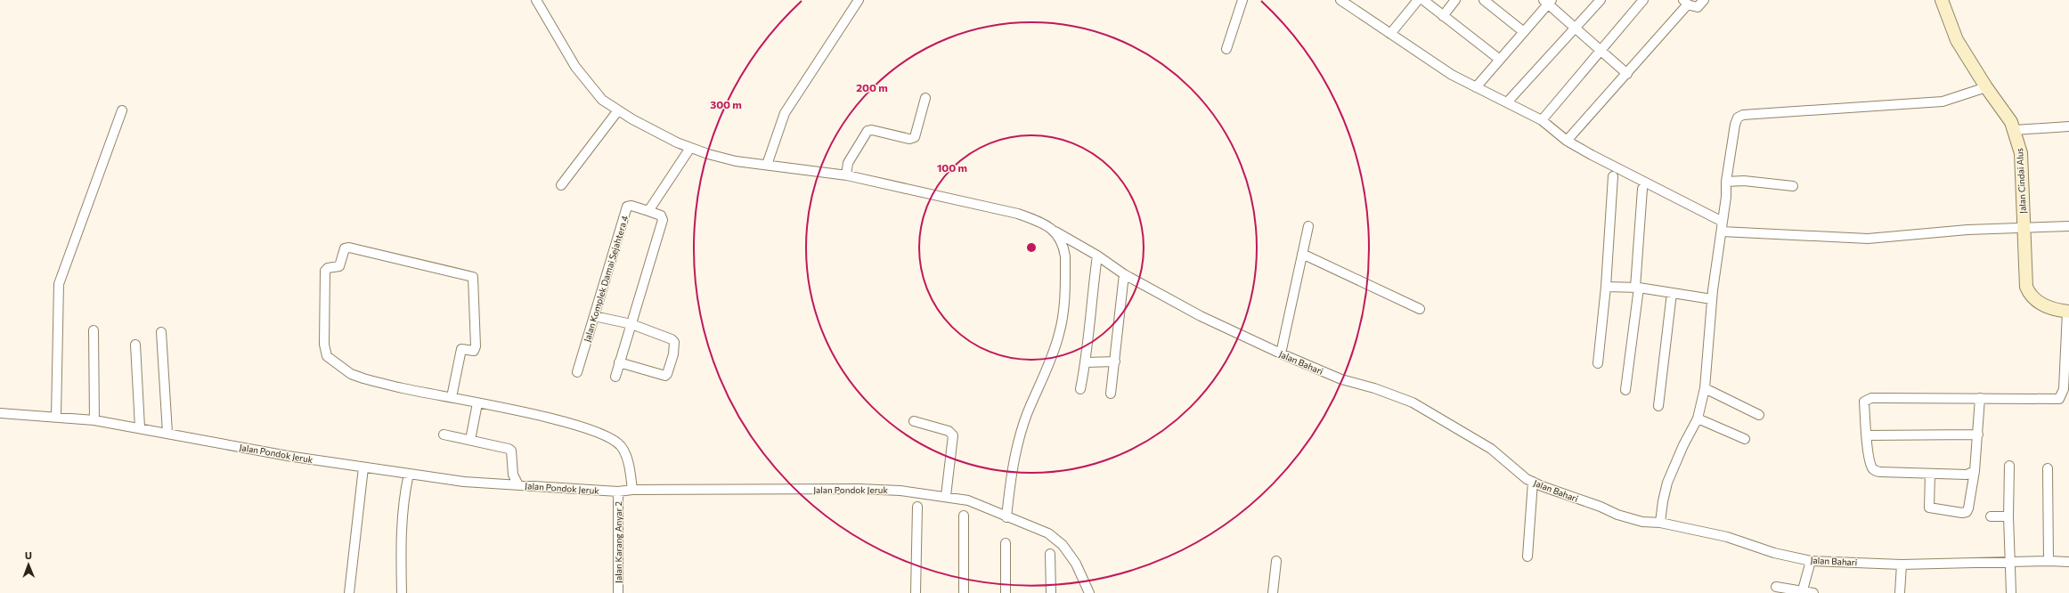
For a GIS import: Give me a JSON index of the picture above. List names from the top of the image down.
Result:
{
  "streets": {
    "street": [
      "Jalan Cindai Alus",
      "Jalan Komplek Damai Sejahtera 4",
      "Jalan Bahari",
      "Jalan Pondok Jeruk",
      "Jalan Karang Anyar 2"
    ]
  },
  "crossings": [
    ["Jalan Pondok Jeruk", "Jalan Karang Anyar 2"]
  ],
  "north": "top",
  "rings": ["200 m", "300 m", "100 m"]
}
